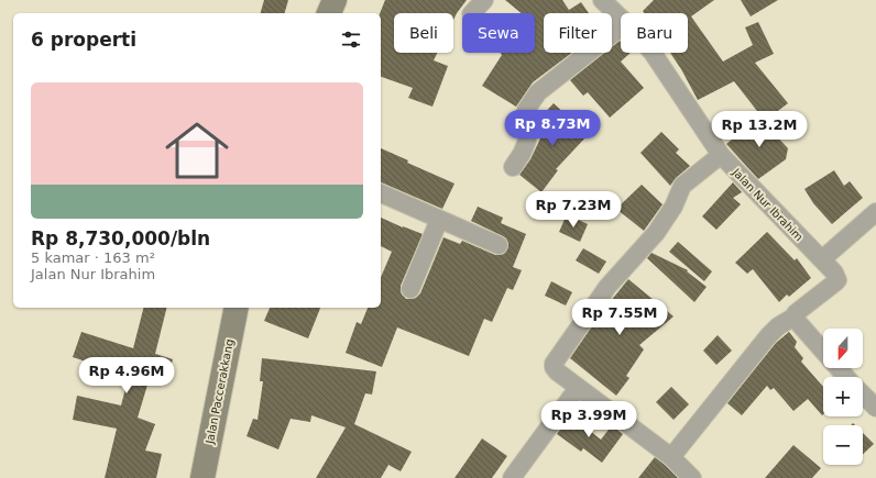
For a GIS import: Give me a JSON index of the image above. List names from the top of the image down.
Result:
{
  "streets": {
    "main road": ["Jalan Paccerakkang"],
    "street": ["Jalan Nur Ibrahim"]
  },
  "north": "bottom",
  "page": {
    "chip": [
      "Beli",
      "Sewa",
      "Filter",
      "Baru"
    ],
    "heading": "6 properti",
    "list": [
      {
        "name": "Rp 8,730,000/bln",
        "note": "5 kamar · 163 m² · Jalan Nur Ibrahim"
      }
    ],
    "price": [
      "Rp 8.73M",
      "Rp 13.2M",
      "Rp 7.23M",
      "Rp 7.55M",
      "Rp 4.96M",
      "Rp 3.99M"
    ],
    "map_buttons": ["+", "−"]
  }
}
